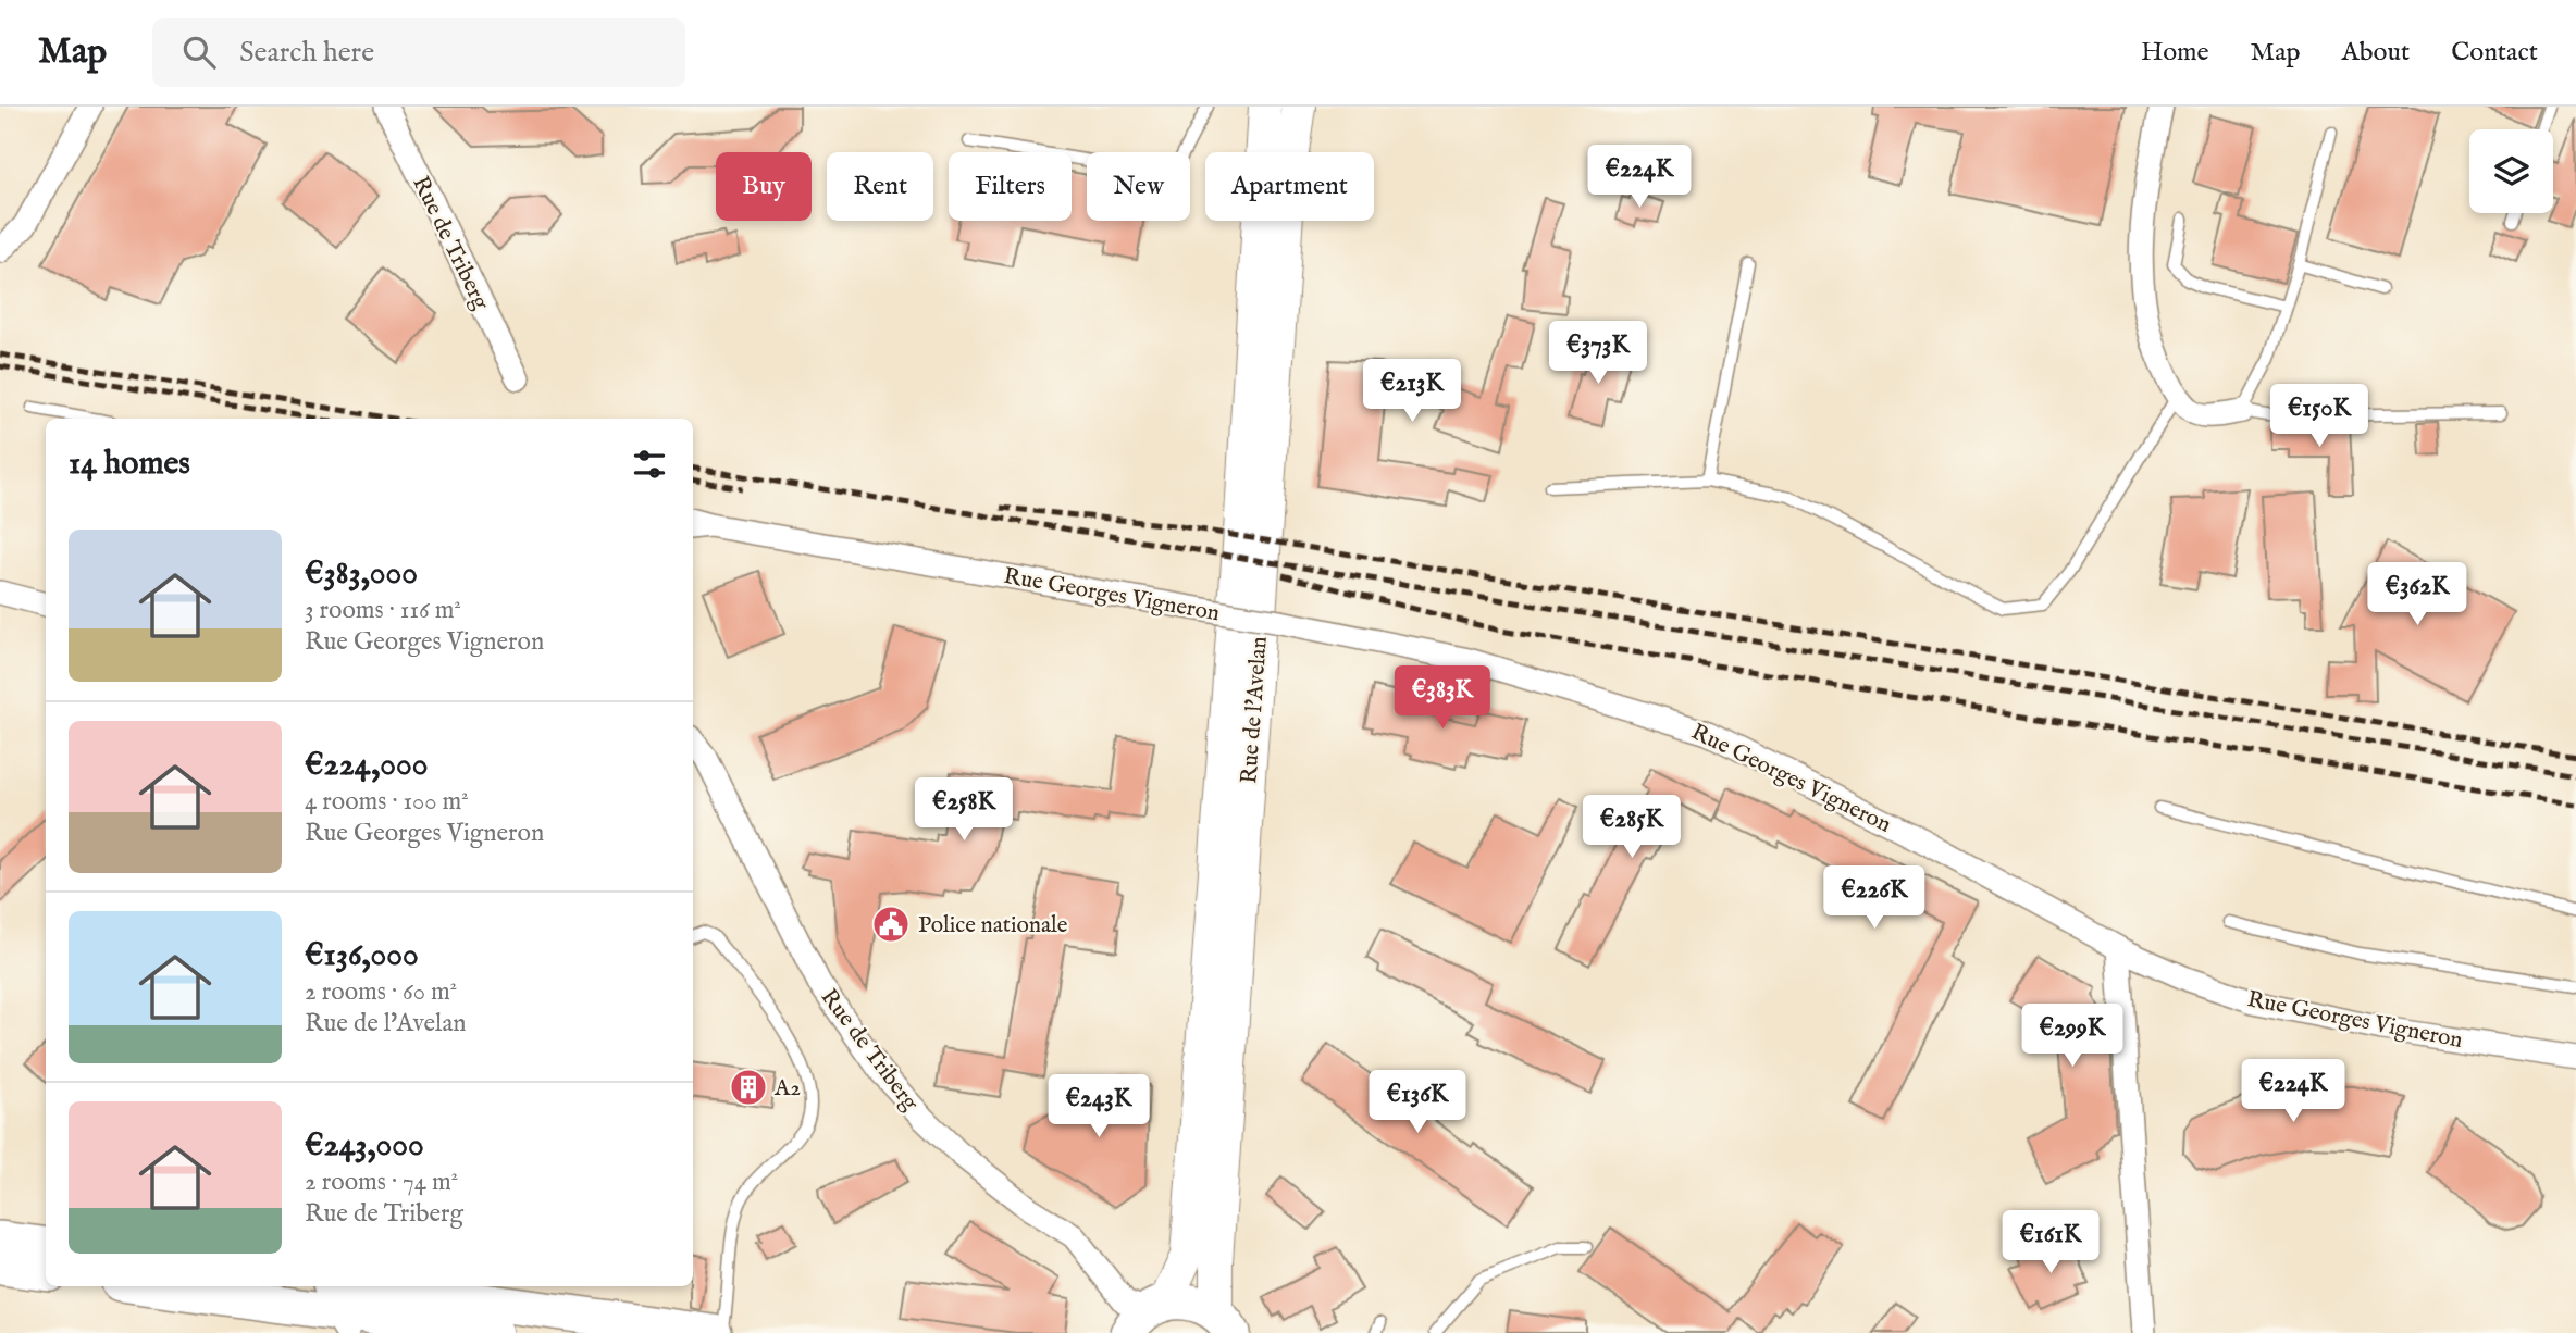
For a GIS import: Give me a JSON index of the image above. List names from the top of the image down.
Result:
{
  "streets": {
    "main road": ["Rue de l'Avelan"],
    "street": ["Rue de Triberg", "Rue Georges Vigneron"]
  },
  "crossings": [
    ["Rue de Triberg", "Rue de l'Avelan"]
  ],
  "places": {
    "public building": ["Police nationale"],
    "building": ["A2"]
  },
  "page": {
    "header": "Map",
    "search": "Search here",
    "nav": [
      "Home",
      "Map",
      "About",
      "Contact"
    ],
    "price": [
      "€224K",
      "€373K",
      "€213K",
      "€150K",
      "€362K",
      "€383K",
      "€258K",
      "€285K",
      "€226K",
      "€299K",
      "€224K",
      "€136K",
      "€243K",
      "€161K"
    ],
    "chip": [
      "Buy",
      "Rent",
      "Filters",
      "New",
      "Apartment"
    ],
    "heading": "14 homes",
    "list": [
      {
        "name": "€383,000",
        "note": "3 rooms · 116 m² · Rue Georges Vigneron"
      },
      {
        "name": "€224,000",
        "note": "4 rooms · 100 m² · Rue Georges Vigneron"
      },
      {
        "name": "€136,000",
        "note": "2 rooms · 60 m² · Rue de l'Avelan"
      },
      {
        "name": "€243,000",
        "note": "2 rooms · 74 m² · Rue de Triberg"
      }
    ]
  }
}
